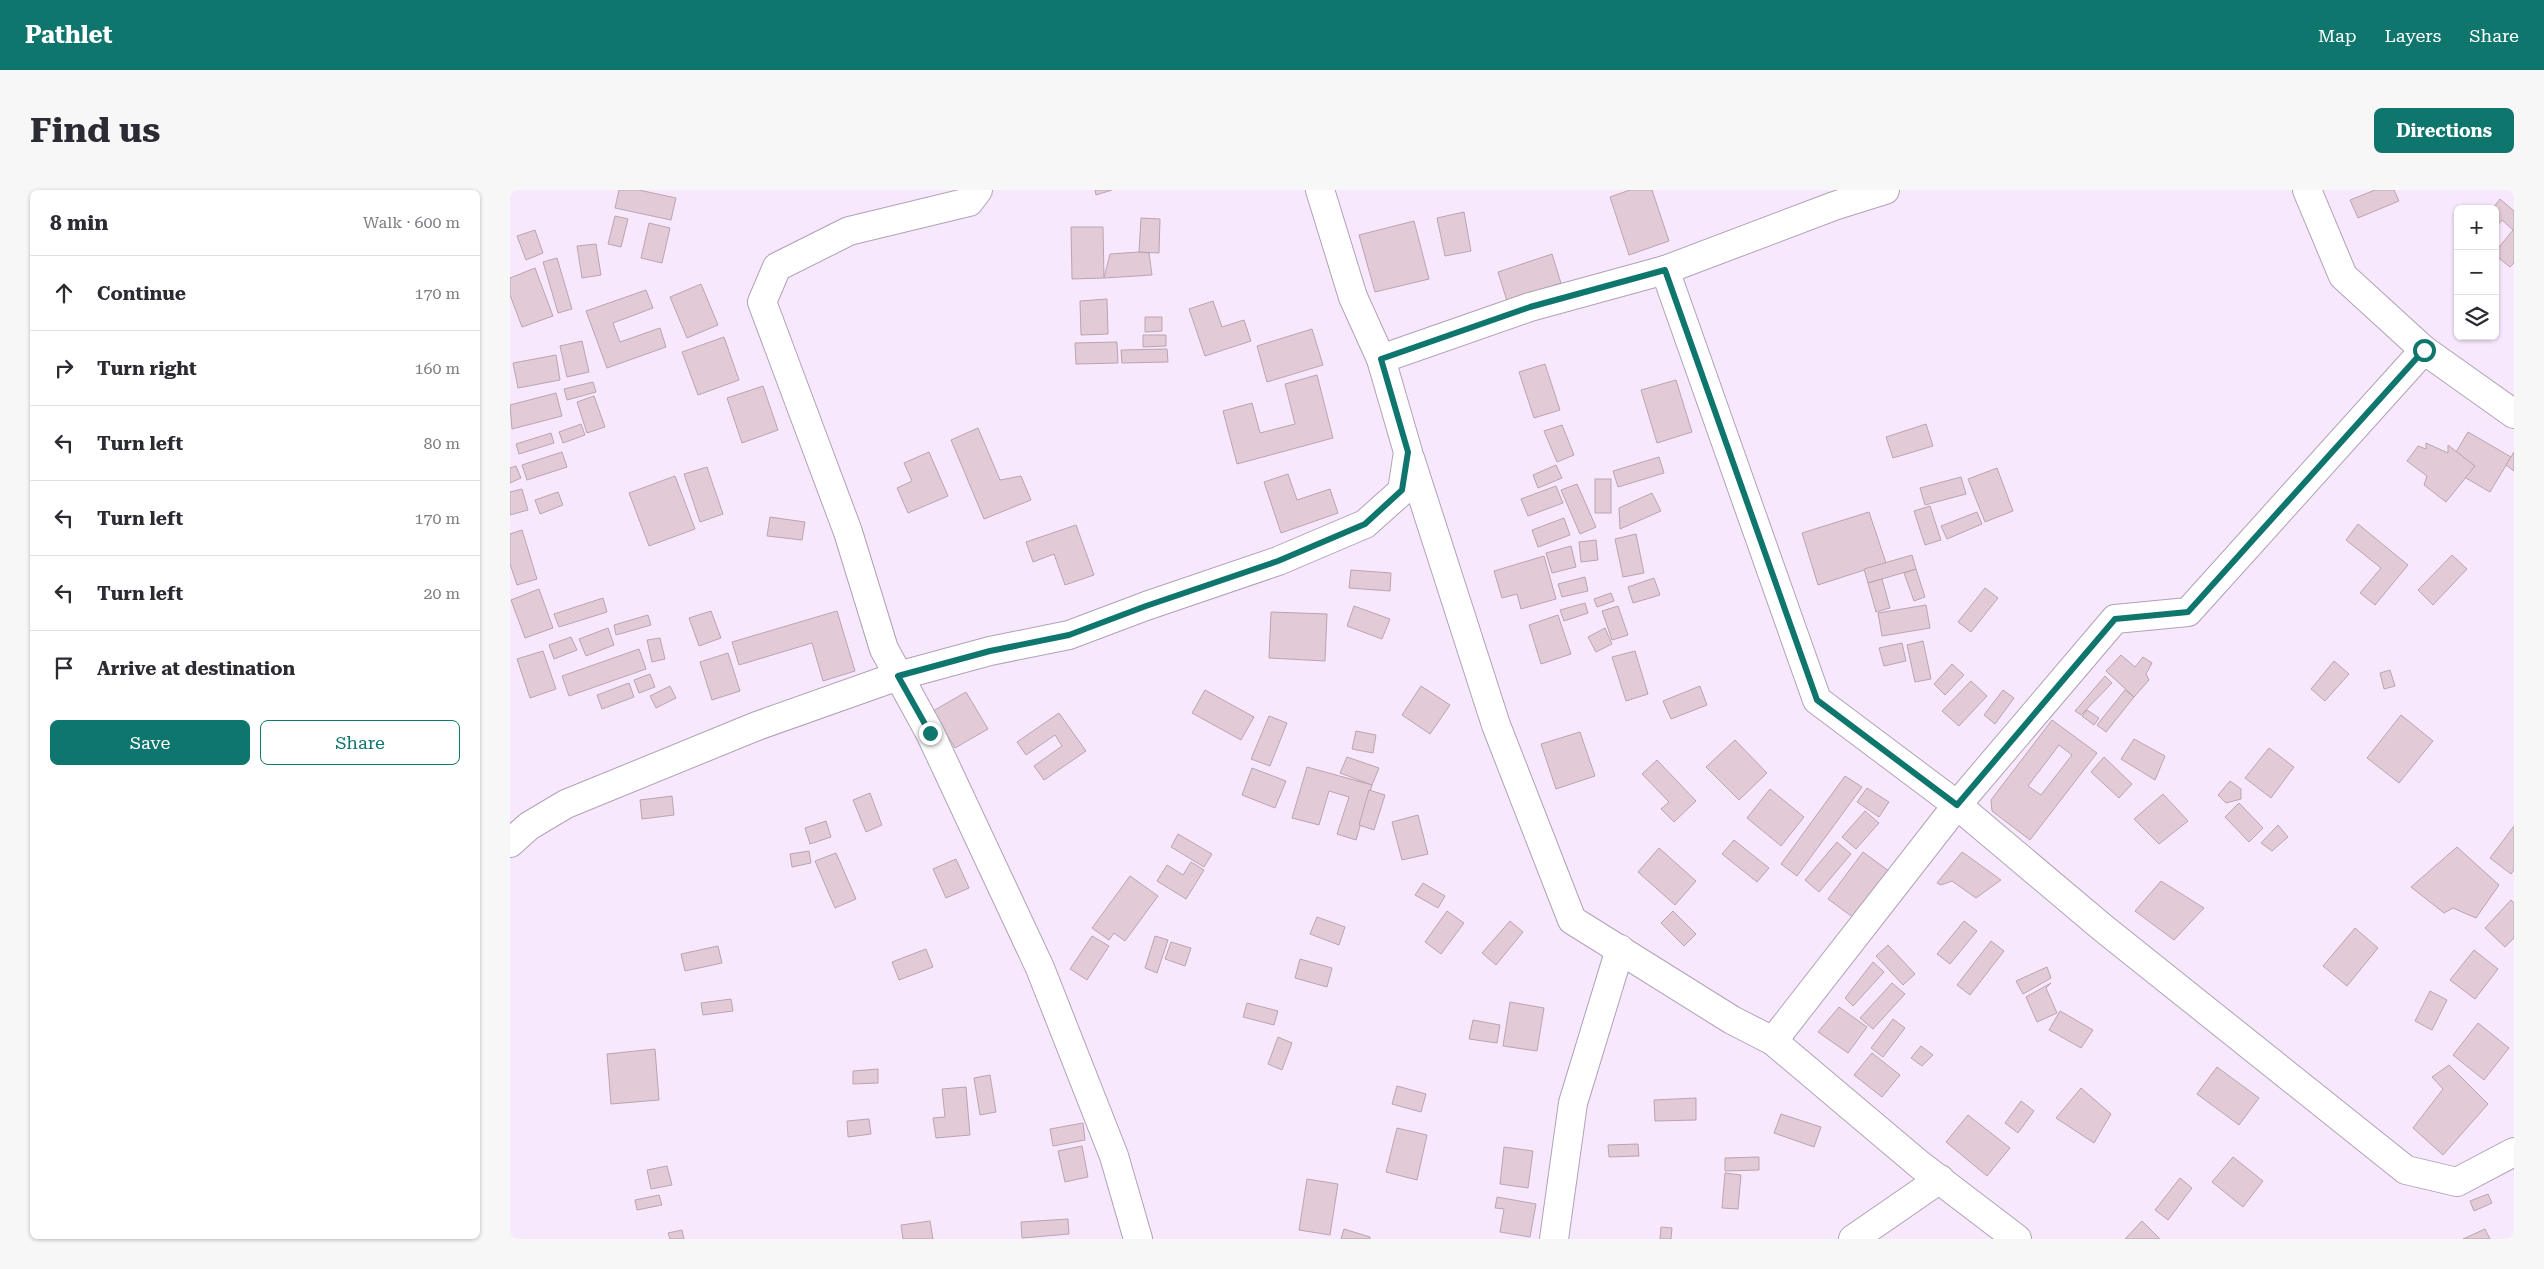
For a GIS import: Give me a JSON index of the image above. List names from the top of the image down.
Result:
{
  "page": {
    "header": "Pathlet",
    "nav": ["Map", "Layers", "Share"],
    "buttons": [
      "Directions",
      ["Save", "Share"]
    ],
    "title": "Find us",
    "heading": ["8 min", "Walk · 600 m"],
    "map_buttons": ["+", "−"],
    "list": [
      ["Continue", "170 m"],
      ["Turn right", "160 m"],
      ["Turn left", "80 m"],
      ["Turn left", "170 m"],
      ["Turn left", "20 m"],
      "Arrive at destination"
    ]
  }
}
